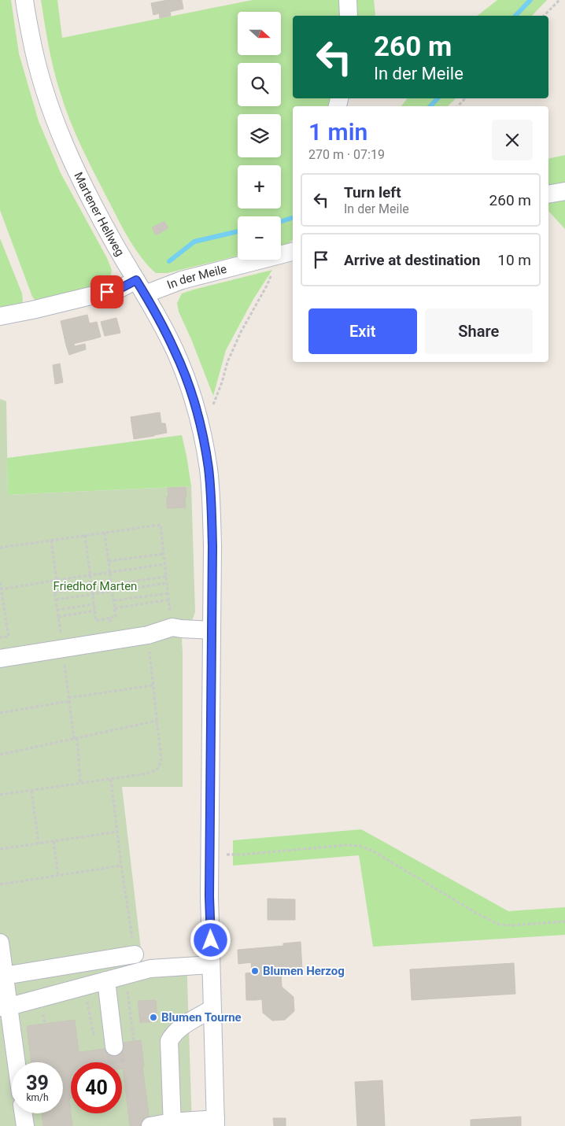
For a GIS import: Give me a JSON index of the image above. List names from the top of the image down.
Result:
{
  "streets": {
    "street": ["Martener Hellweg", "In der Meile"]
  },
  "crossings": [
    ["Martener Hellweg", "In der Meile"]
  ],
  "parks": ["Friedhof Marten"],
  "places": ["Blumen Herzog", "Blumen Tourne"],
  "north": "right",
  "page": {
    "map_buttons": ["+", "−"],
    "turn": ["260 m", "In der Meile"],
    "heading": ["1 min", "270 m · 07:19"],
    "list": [
      {
        "name": "Turn left",
        "note": "In der Meile",
        "value": "260 m"
      },
      {
        "name": "Arrive at destination",
        "value": "10 m"
      }
    ],
    "buttons": ["Exit", "Share"],
    "speed": "39 km/h",
    "limit": "40"
  }
}
